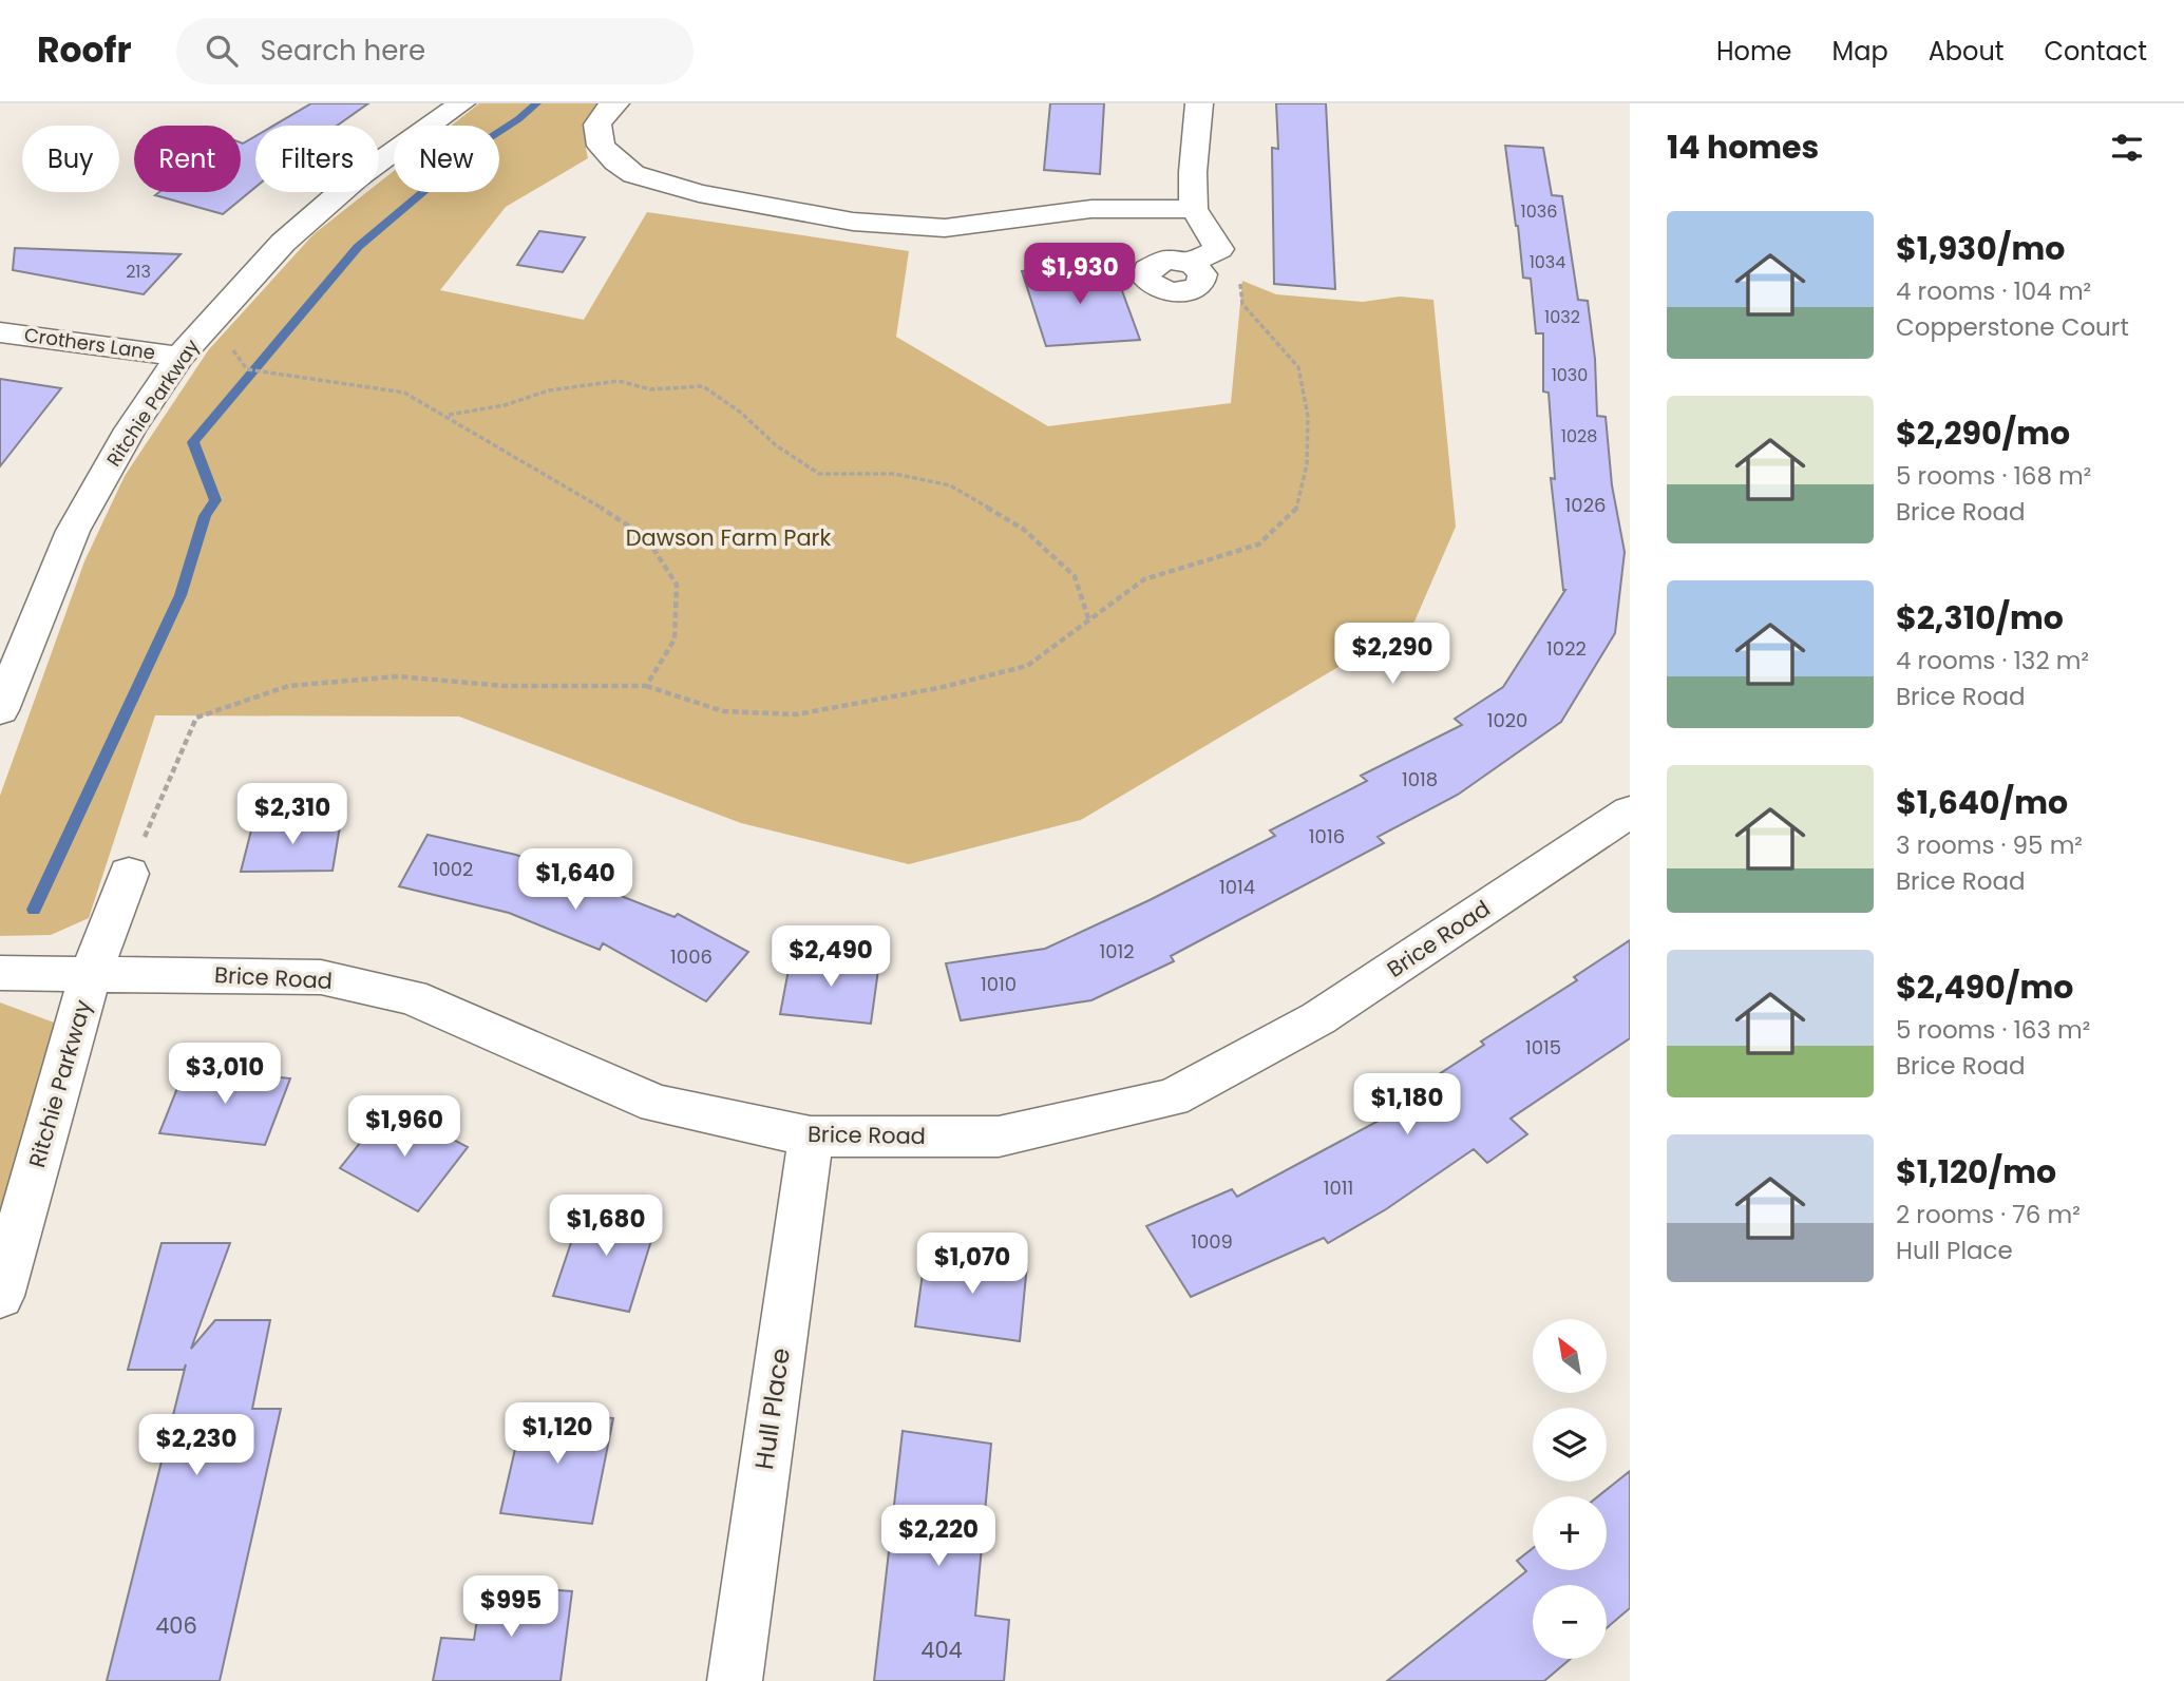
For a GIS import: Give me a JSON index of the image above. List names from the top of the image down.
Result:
{
  "streets": {
    "street": [
      "Crothers Lane",
      "Ritchie Parkway",
      "Brice Road",
      "Hull Place"
    ]
  },
  "crossings": [
    ["Crothers Lane", "Ritchie Parkway"],
    ["Ritchie Parkway", "Brice Road"],
    ["Brice Road", "Hull Place"]
  ],
  "parks": ["Dawson Farm Park"],
  "house_numbers": [
    "1036",
    "1034",
    "213",
    "1032",
    "1030",
    "1028",
    "1026",
    "1022",
    "1020",
    "1018",
    "1016",
    "1002",
    "1014",
    "1012",
    "1006",
    "1010",
    "1015",
    "1011",
    "1009",
    "406",
    "404"
  ],
  "north": "top left",
  "page": {
    "header": "Roofr",
    "search": "Search here",
    "nav": [
      "Home",
      "Map",
      "About",
      "Contact"
    ],
    "heading": "14 homes",
    "chip": [
      "Buy",
      "Rent",
      "Filters",
      "New"
    ],
    "list": [
      {
        "name": "$1,930/mo",
        "note": "4 rooms · 104 m² · Copperstone Court"
      },
      {
        "name": "$2,290/mo",
        "note": "5 rooms · 168 m² · Brice Road"
      },
      {
        "name": "$2,310/mo",
        "note": "4 rooms · 132 m² · Brice Road"
      },
      {
        "name": "$1,640/mo",
        "note": "3 rooms · 95 m² · Brice Road"
      },
      {
        "name": "$2,490/mo",
        "note": "5 rooms · 163 m² · Brice Road"
      },
      {
        "name": "$1,120/mo",
        "note": "2 rooms · 76 m² · Hull Place"
      }
    ],
    "price": [
      "$1,930",
      "$2,290",
      "$2,310",
      "$1,640",
      "$2,490",
      "$3,010",
      "$1,180",
      "$1,960",
      "$1,680",
      "$1,070",
      "$1,120",
      "$2,230",
      "$2,220",
      "$995"
    ],
    "map_buttons": ["+", "−"]
  }
}
